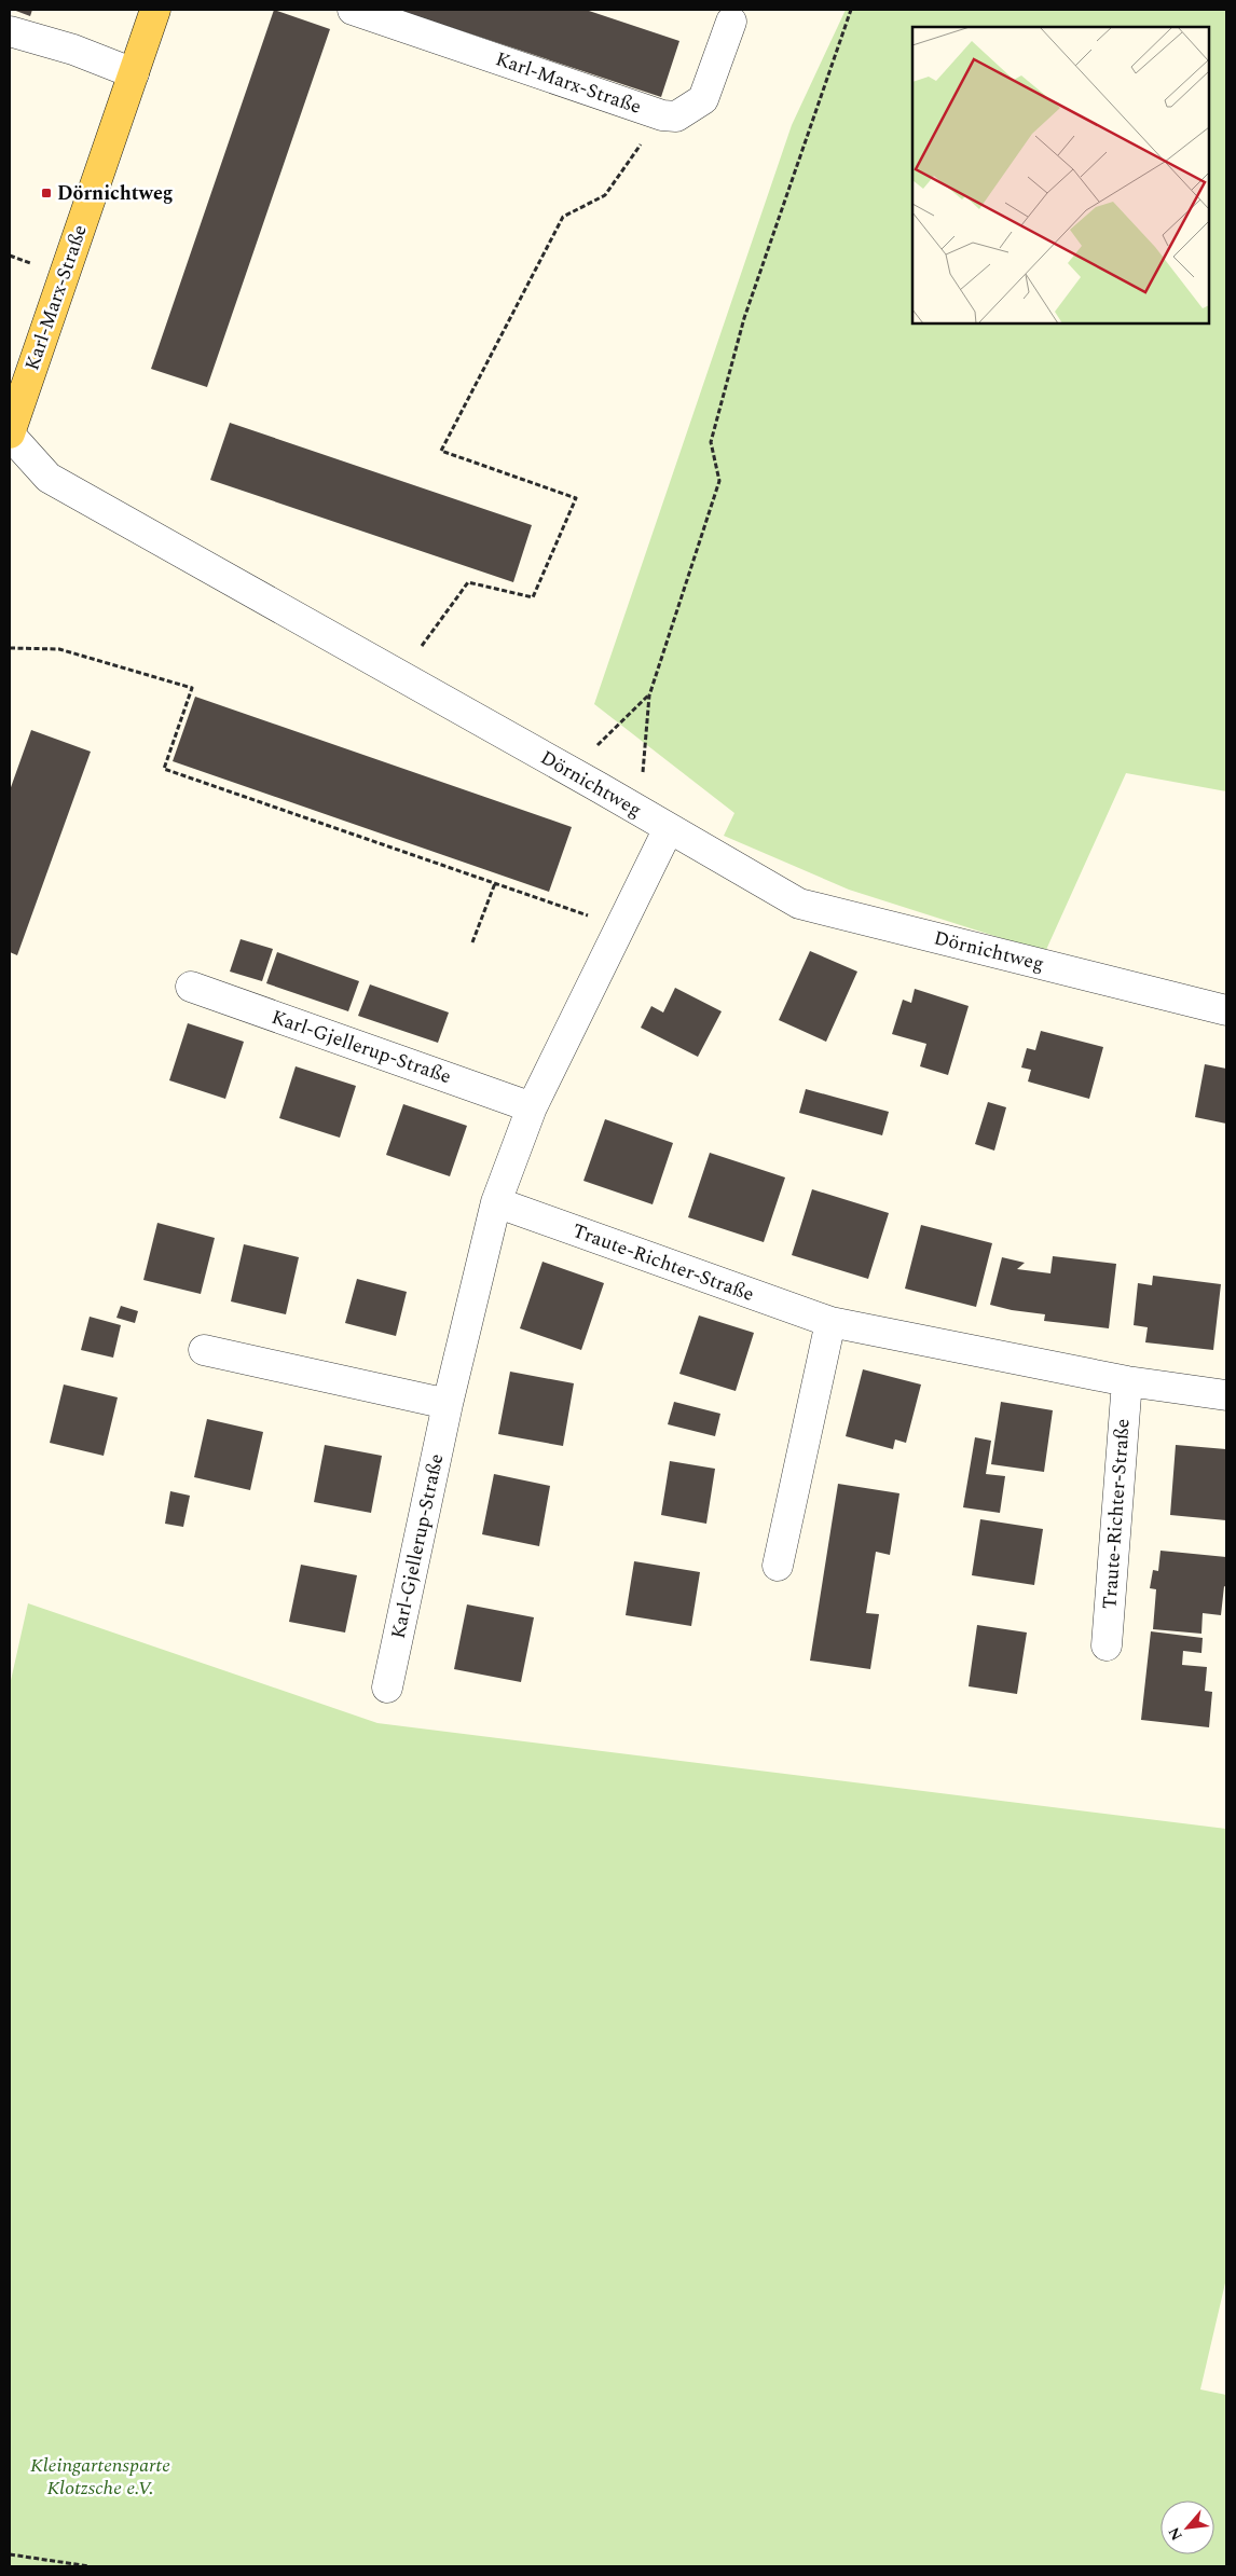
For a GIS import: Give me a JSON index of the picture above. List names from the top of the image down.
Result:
{
  "streets": {
    "main road": ["Karl-Marx-Straße"],
    "street": ["Dörnichtweg", "Karl-Gjellerup-Straße", "Traute-Richter-Straße"]
  },
  "crossings": [
    ["Karl-Marx-Straße", "Dörnichtweg"],
    ["Dörnichtweg", "Karl-Gjellerup-Straße"],
    ["Karl-Gjellerup-Straße", "Traute-Richter-Straße"]
  ],
  "parks": ["Kleingartensparte Klotzsche e.V."],
  "places": {
    "transit": ["Dörnichtweg"]
  },
  "north": "bottom left"
}
